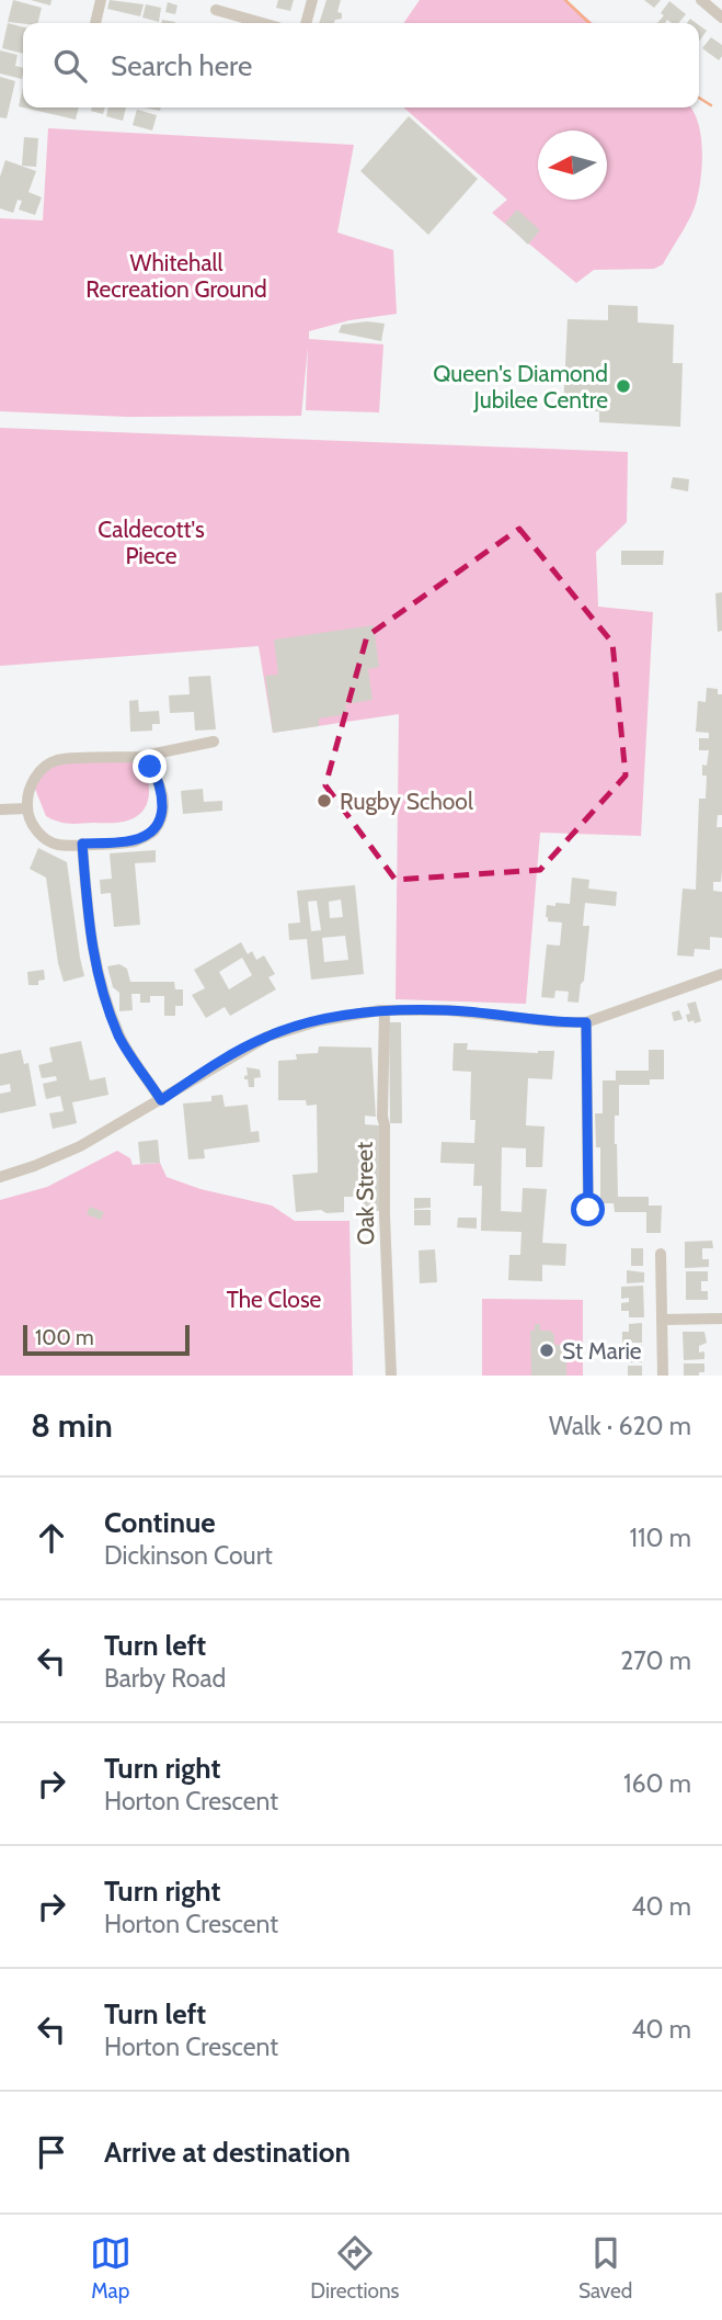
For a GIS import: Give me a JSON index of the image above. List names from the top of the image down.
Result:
{
  "streets": {
    "street": ["Oak Street"]
  },
  "parks": ["Whitehall Recreation Ground", "Caldecott's Piece", "The Close"],
  "places": ["Queen's Diamond Jubilee Centre", "Rugby School", "St Marie"],
  "scale_bar": "100 m",
  "north": "left",
  "page": {
    "search": "Search here",
    "scale": "100 m",
    "heading": ["8 min", "Walk · 620 m"],
    "list": [
      ["Continue", "Dickinson Court", "110 m"],
      ["Turn left", "Barby Road", "270 m"],
      ["Turn right", "Horton Crescent", "160 m"],
      ["Turn right", "Horton Crescent", "40 m"],
      ["Turn left", "Horton Crescent", "40 m"],
      "Arrive at destination"
    ],
    "nav": ["Map", "Directions", "Saved"]
  }
}
